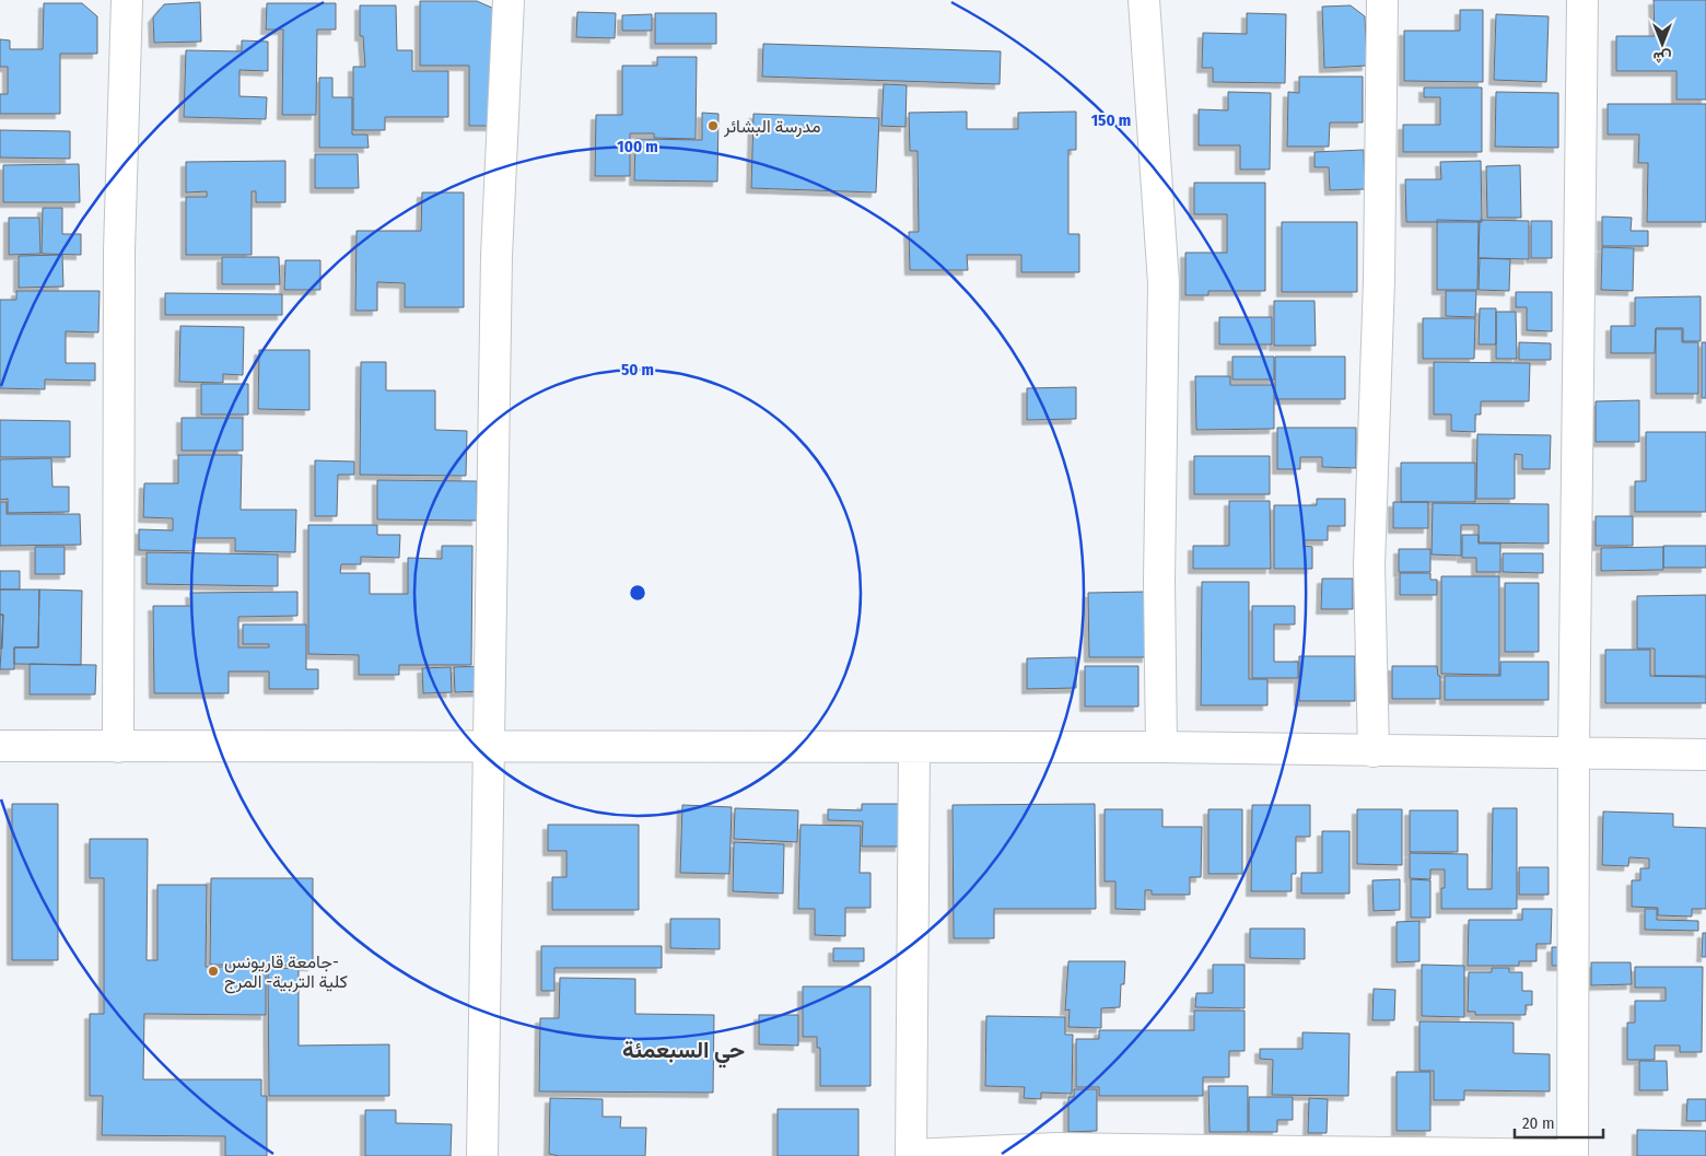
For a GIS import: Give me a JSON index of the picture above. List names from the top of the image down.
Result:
{
  "districts": ["حي السبعمئة"],
  "places": ["مدرسة البشائر", "جامعة قاريونس- كلية التربية- المرج"],
  "scale_bar": "20 m",
  "north": "bottom",
  "rings": ["150 m", "100 m", "50 m"]
}
